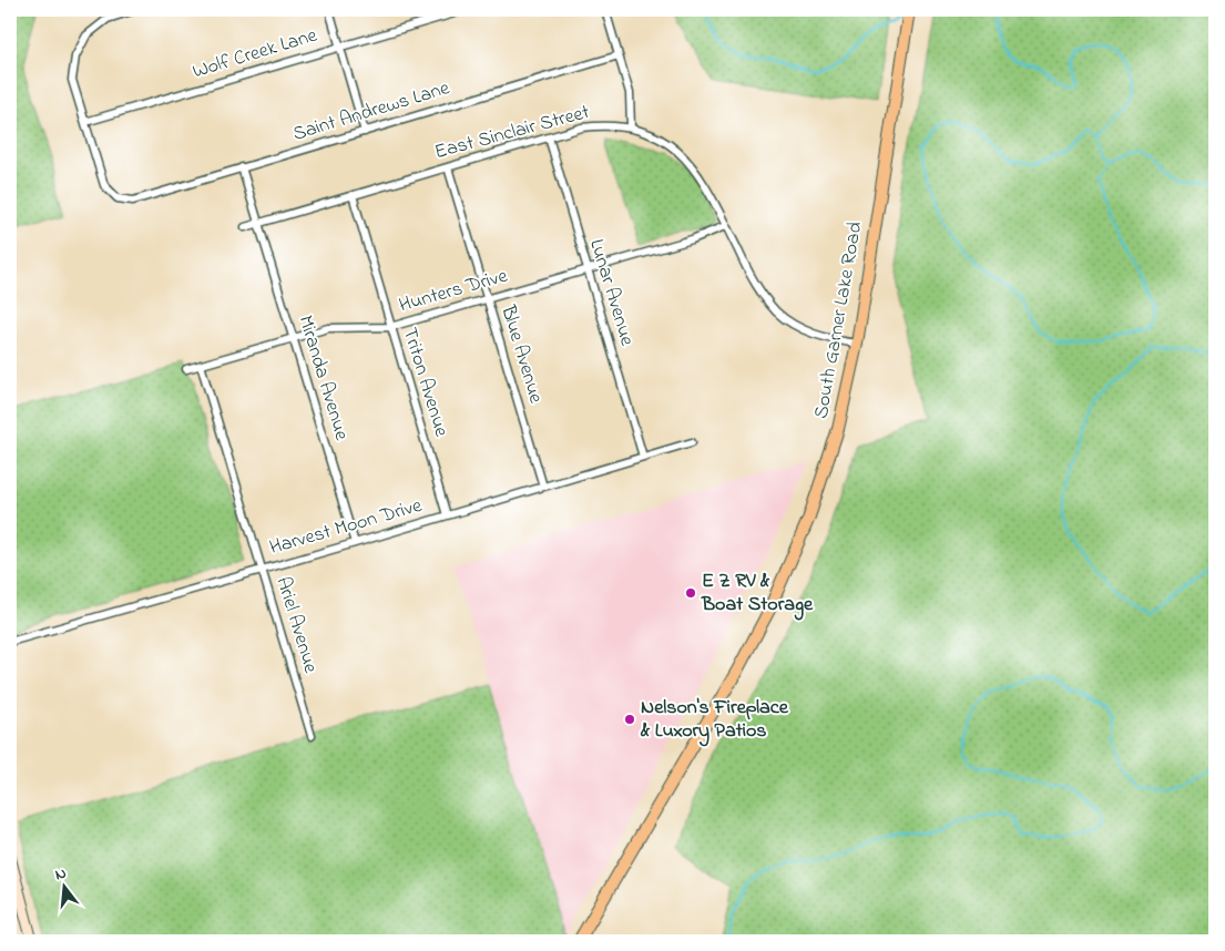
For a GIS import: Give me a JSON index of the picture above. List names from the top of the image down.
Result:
{
  "streets": {
    "main road": ["South Garner Lake Road"],
    "street": [
      "Wolf Creek Lane",
      "Saint Andrews Lane",
      "East Sinclair Street",
      "Hunters Drive",
      "Lunar Avenue",
      "Blue Avenue",
      "Miranda Avenue",
      "Triton Avenue",
      "Harvest Moon Drive",
      "Ariel Avenue"
    ]
  },
  "crossings": [
    ["Wolf Creek Lane", "Saint Andrews Lane"],
    ["Saint Andrews Lane", "Miranda Avenue"],
    ["East Sinclair Street", "Hunters Drive"],
    ["East Sinclair Street", "Lunar Avenue"],
    ["East Sinclair Street", "South Garner Lake Road"],
    ["East Sinclair Street", "Blue Avenue"],
    ["East Sinclair Street", "Miranda Avenue"],
    ["East Sinclair Street", "Triton Avenue"],
    ["Hunters Drive", "Lunar Avenue"],
    ["Hunters Drive", "Blue Avenue"],
    ["Hunters Drive", "Miranda Avenue"],
    ["Hunters Drive", "Triton Avenue"],
    ["Hunters Drive", "Ariel Avenue"],
    ["Lunar Avenue", "Harvest Moon Drive"],
    ["Blue Avenue", "Harvest Moon Drive"],
    ["Miranda Avenue", "Harvest Moon Drive"],
    ["Triton Avenue", "Harvest Moon Drive"],
    ["Harvest Moon Drive", "Ariel Avenue"]
  ],
  "places": ["E Z RV & Boat Storage", "Nelson's Fireplace & Luxory Patios"],
  "north": "top"
}
